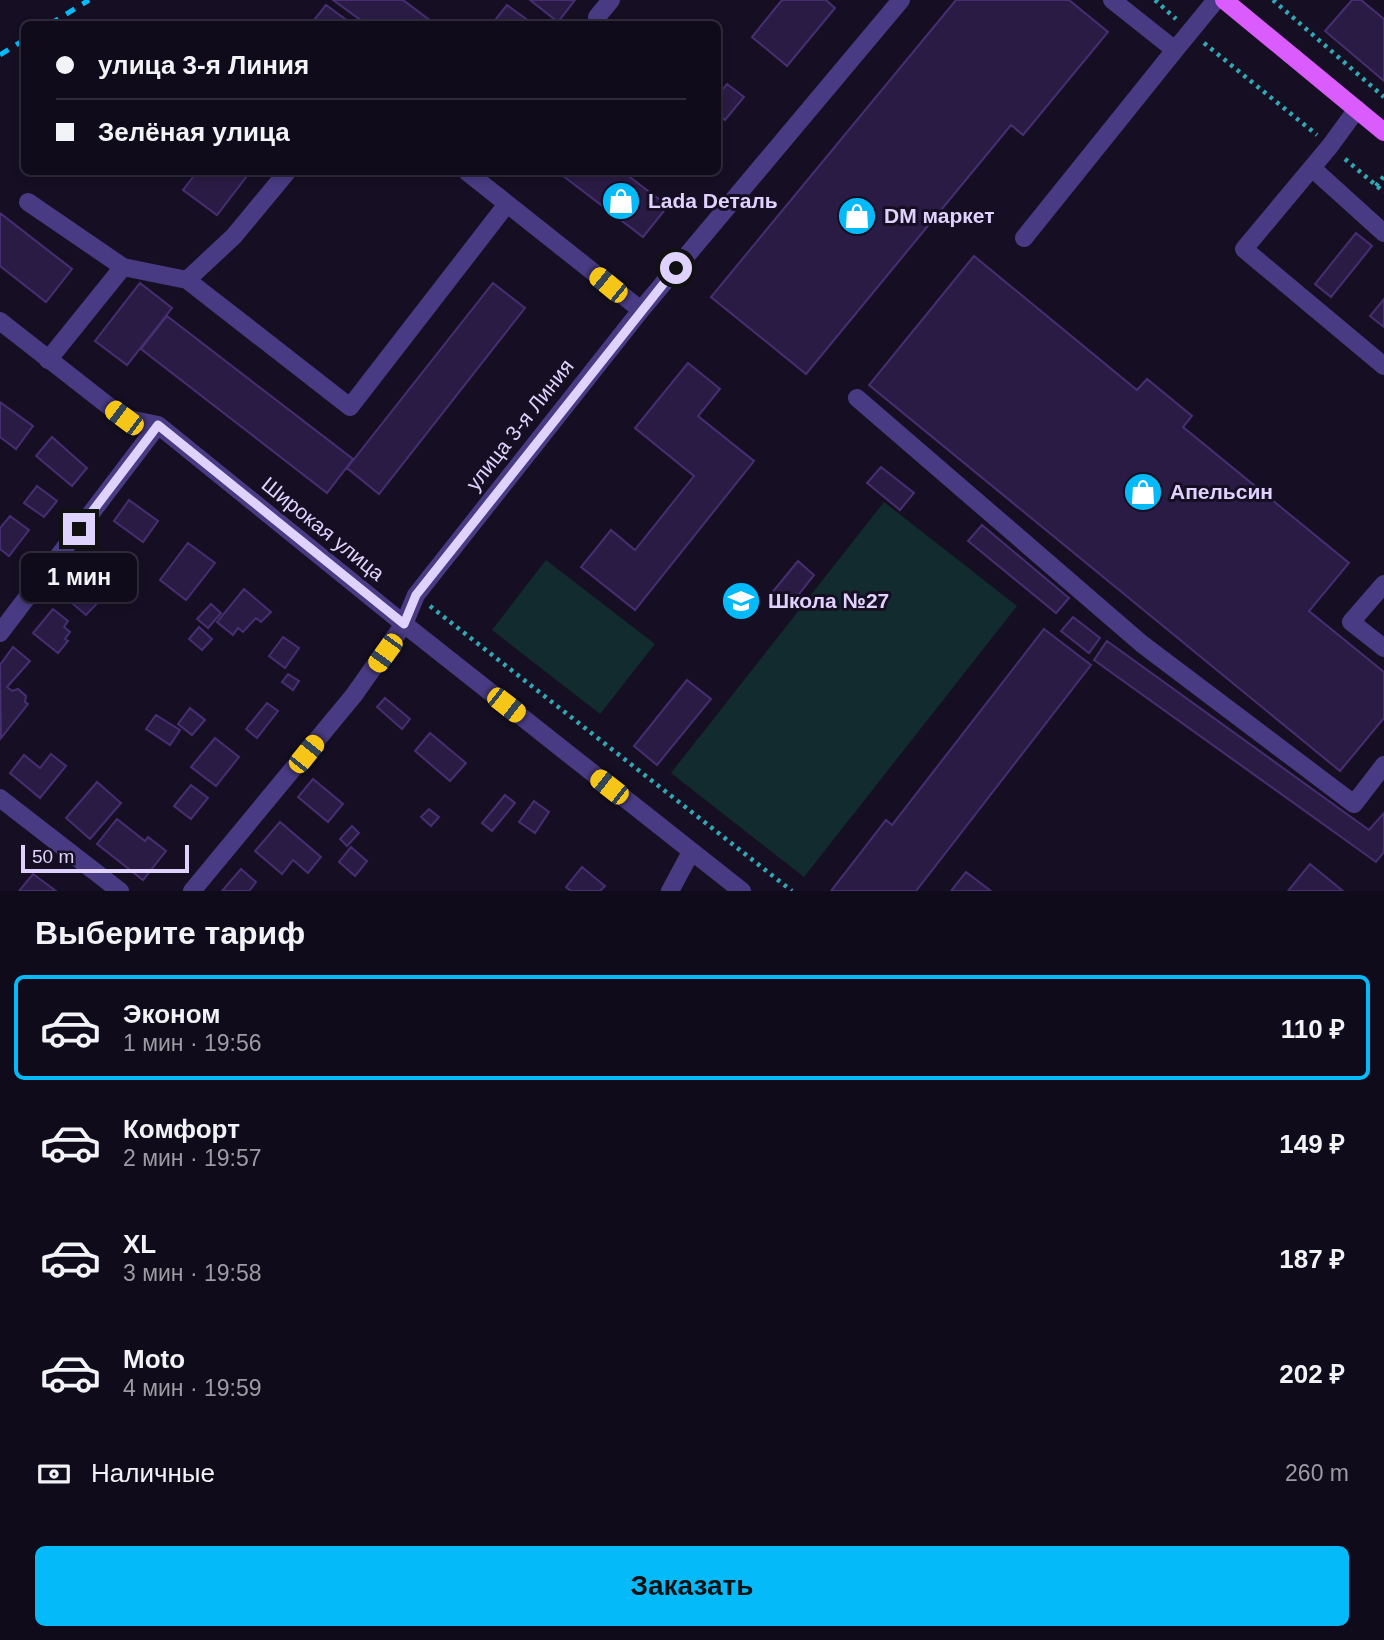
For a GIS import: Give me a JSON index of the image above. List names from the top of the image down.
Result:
{
  "streets": {
    "street": ["улица 3-я Линия", "Широкая улица"]
  },
  "crossings": [
    ["улица 3-я Линия", "Широкая улица"]
  ],
  "places": {
    "shop": ["Lada Dеталь", "DM маркет", "Апельсин"],
    "school or university": ["Школа №27"]
  },
  "scale_bar": "50 m",
  "page": {
    "banner": ["улица 3-я Линия", "Зелёная улица"],
    "bubble": "1 мин",
    "scale": "50 m",
    "heading": "Выберите тариф",
    "list": [
      {
        "name": "Эконом",
        "note": "1 мин · 19:56",
        "value": "110 ₽"
      },
      {
        "name": "Комфорт",
        "note": "2 мин · 19:57",
        "value": "149 ₽"
      },
      {
        "name": "XL",
        "note": "3 мин · 19:58",
        "value": "187 ₽"
      },
      {
        "name": "Moto",
        "note": "4 мин · 19:59",
        "value": "202 ₽"
      }
    ],
    "pay": ["Наличные", "260 m"],
    "buttons": "Заказать"
  }
}
